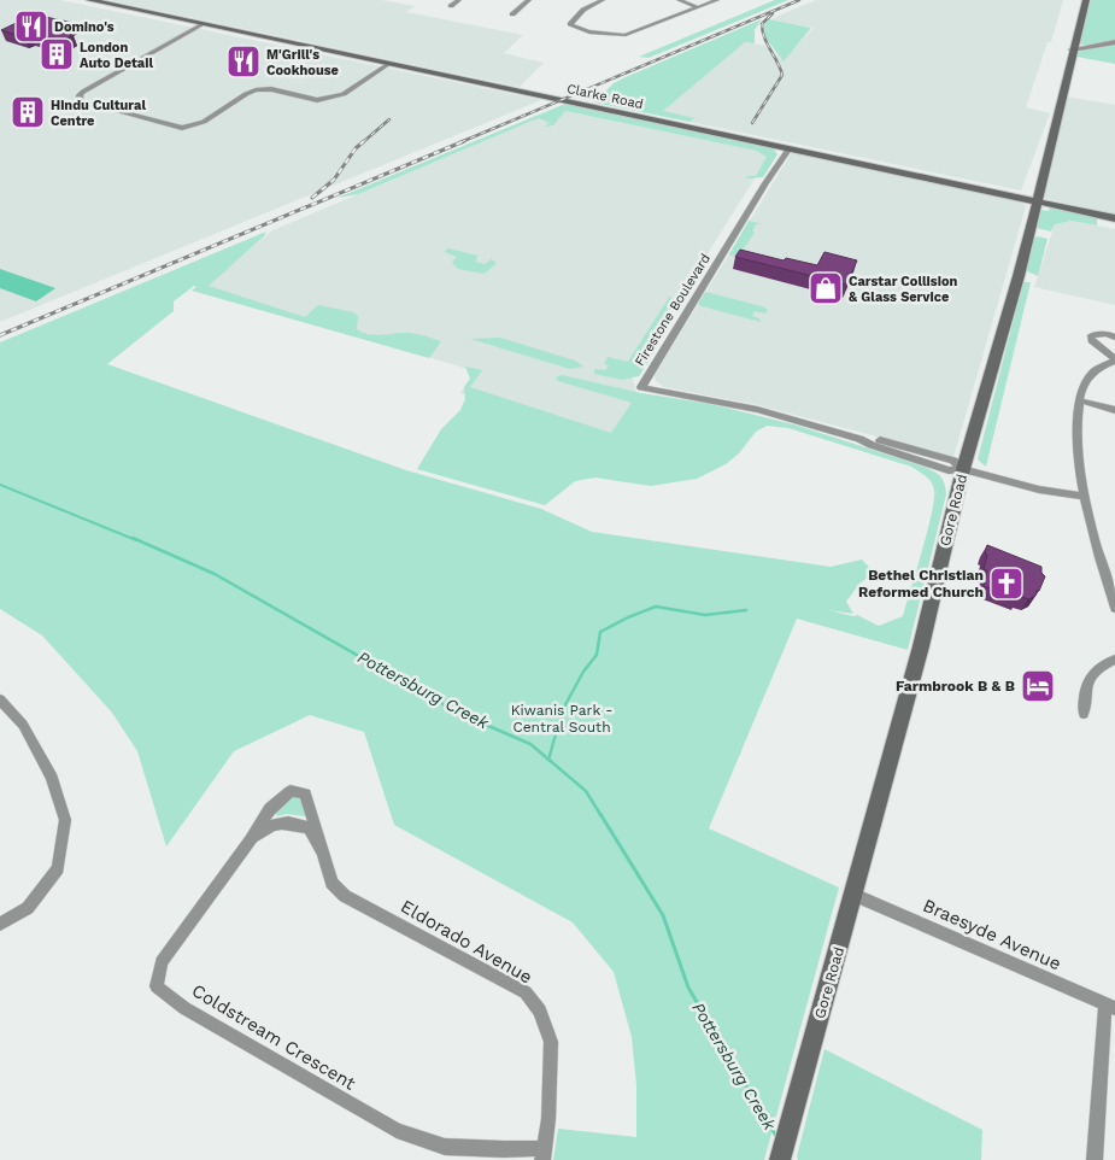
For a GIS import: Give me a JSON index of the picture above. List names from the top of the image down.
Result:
{
  "streets": {
    "main road": ["Clarke Road", "Gore Road"],
    "street": [
      "Firestone Boulevard",
      "Braesyde Avenue",
      "Eldorado Avenue",
      "Coldstream Crescent"
    ]
  },
  "crossings": [
    ["Clarke Road", "Firestone Boulevard"],
    ["Clarke Road", "Gore Road"],
    ["Firestone Boulevard", "Gore Road"],
    ["Gore Road", "Braesyde Avenue"],
    ["Eldorado Avenue", "Coldstream Crescent"]
  ],
  "water": ["Pottersburg Creek"],
  "parks": ["Kiwanis Park - Central South"],
  "places": {
    "restaurant": ["Domino's", "M'Grill's Cookhouse"],
    "building": ["London Auto Detail", "Hindu Cultural Centre"],
    "shop": ["Carstar Collision & Glass Service"],
    "church": ["Bethel Christian Reformed Church"],
    "hotel": ["Farmbrook B & B"]
  }
}
